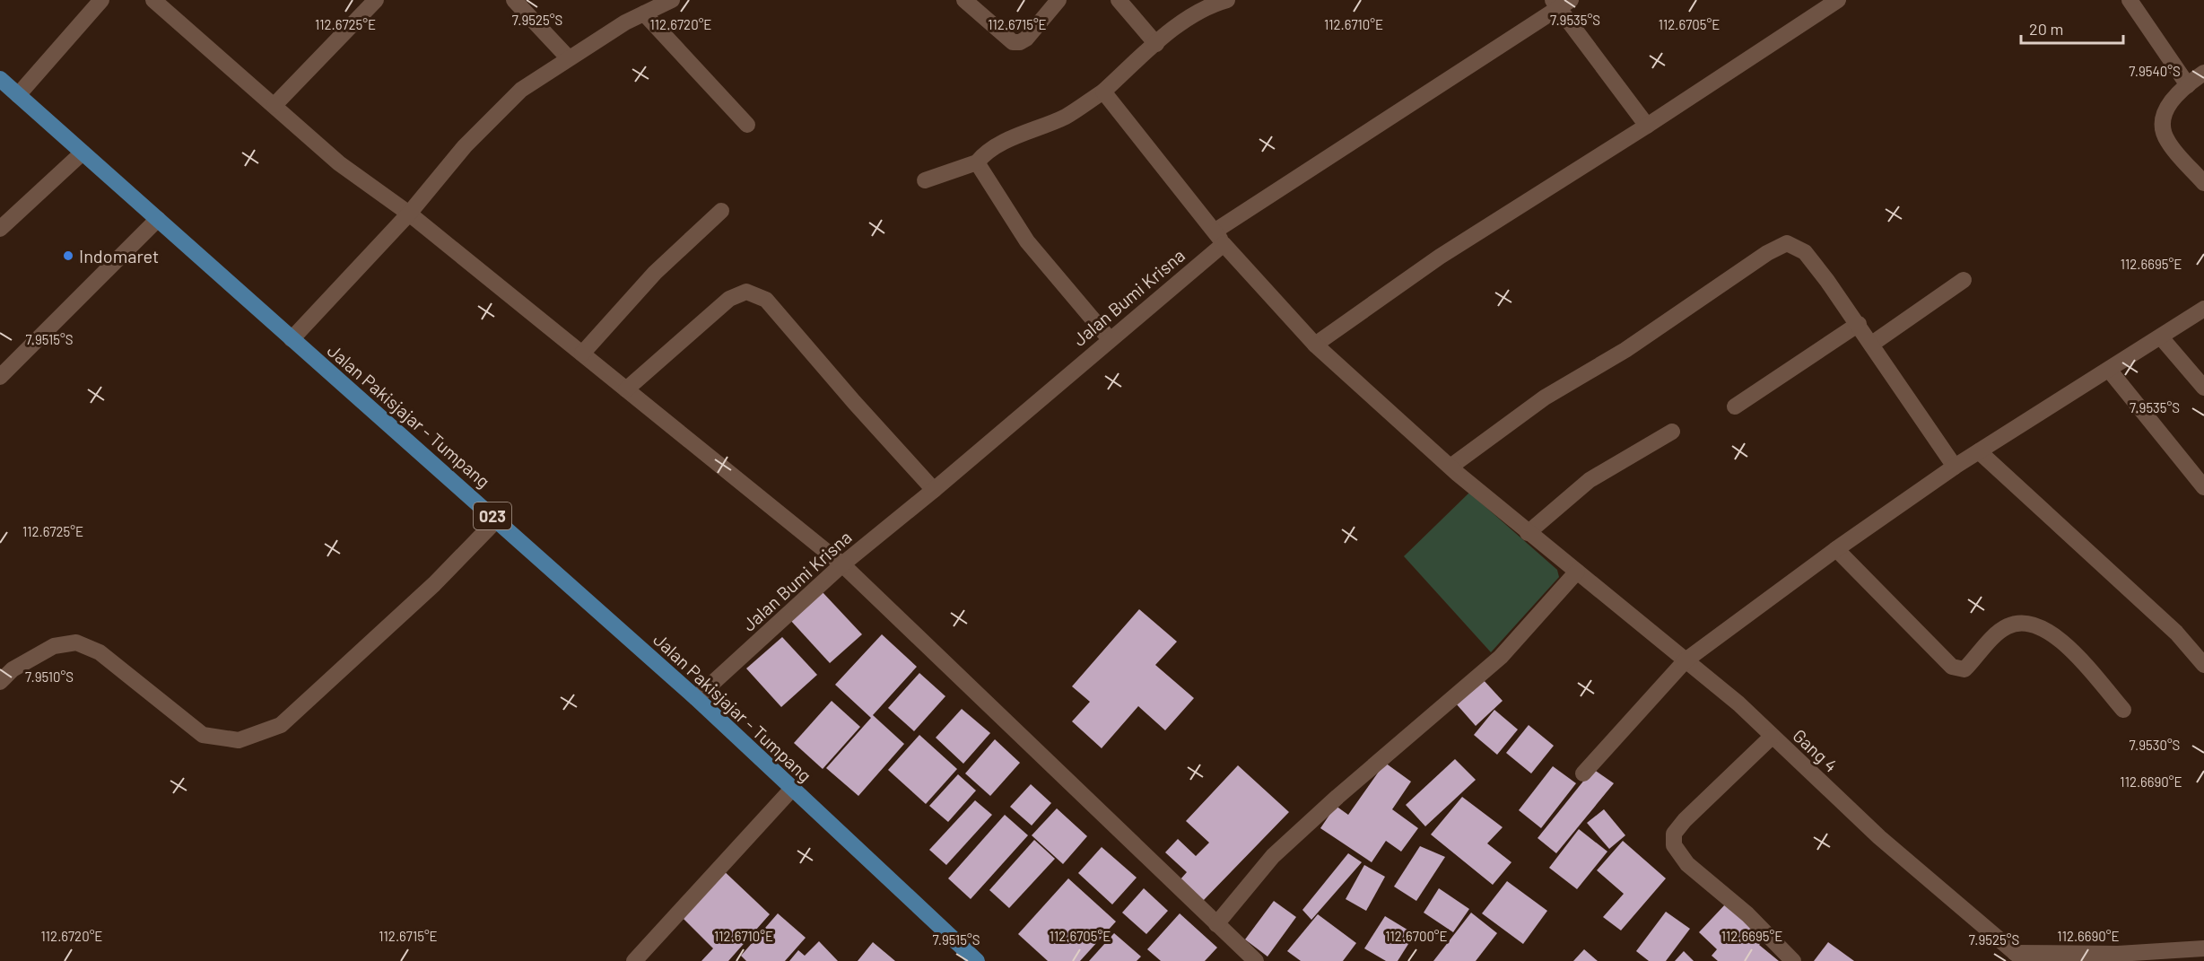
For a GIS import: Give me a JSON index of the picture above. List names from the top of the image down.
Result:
{
  "streets": {
    "main road": ["Jalan Pakisjajar - Tumpang", "023"],
    "street": ["Jalan Bumi Krisna", "Gang 4"]
  },
  "crossings": [
    ["Jalan Bumi Krisna", "Jalan Pakisjajar - Tumpang"]
  ],
  "places": ["Indomaret"],
  "scale_bar": "20 m",
  "coordinates": [
    "7.9525°S",
    "7.9535°S",
    "112.6725°E",
    "112.6720°E",
    "112.6715°E",
    "112.6710°E",
    "112.6705°E",
    "7.9540°S",
    "112.6695°E",
    "7.9515°S",
    "7.9510°S",
    "7.9530°S",
    "112.6690°E",
    "112.6700°E"
  ]
}
